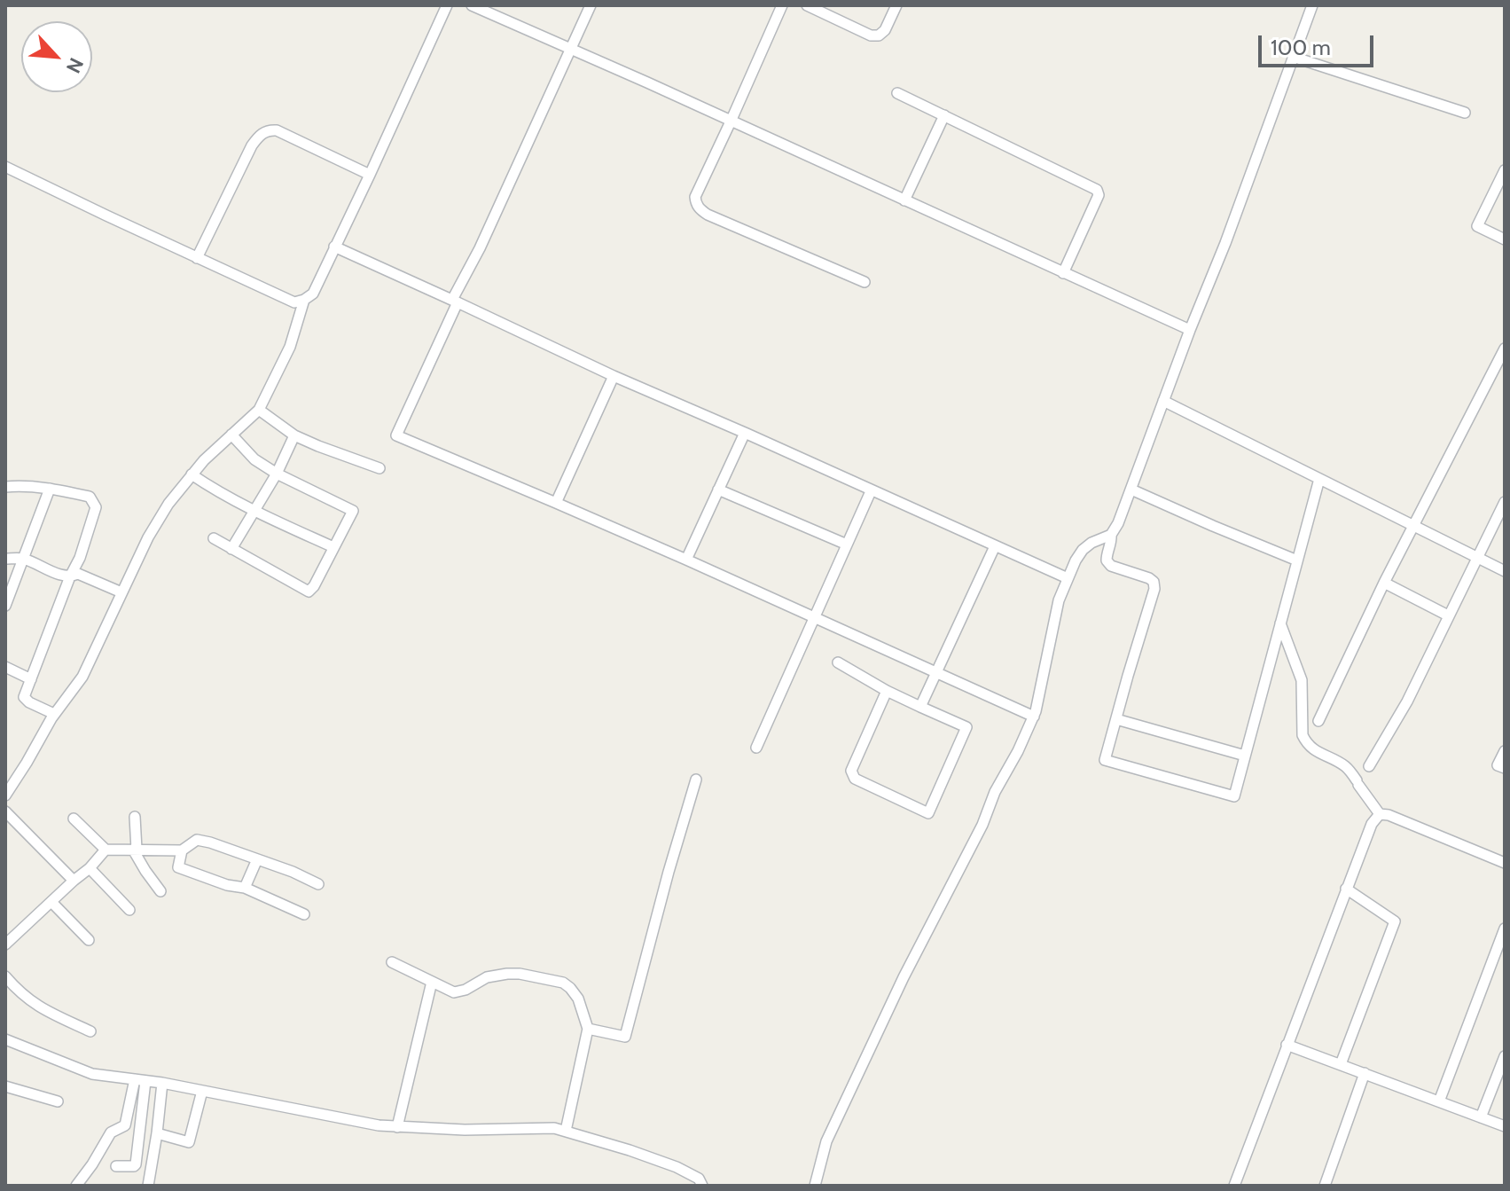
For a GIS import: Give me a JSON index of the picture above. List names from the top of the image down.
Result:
{
  "scale_bar": "100 m",
  "north": "bottom right"
}
